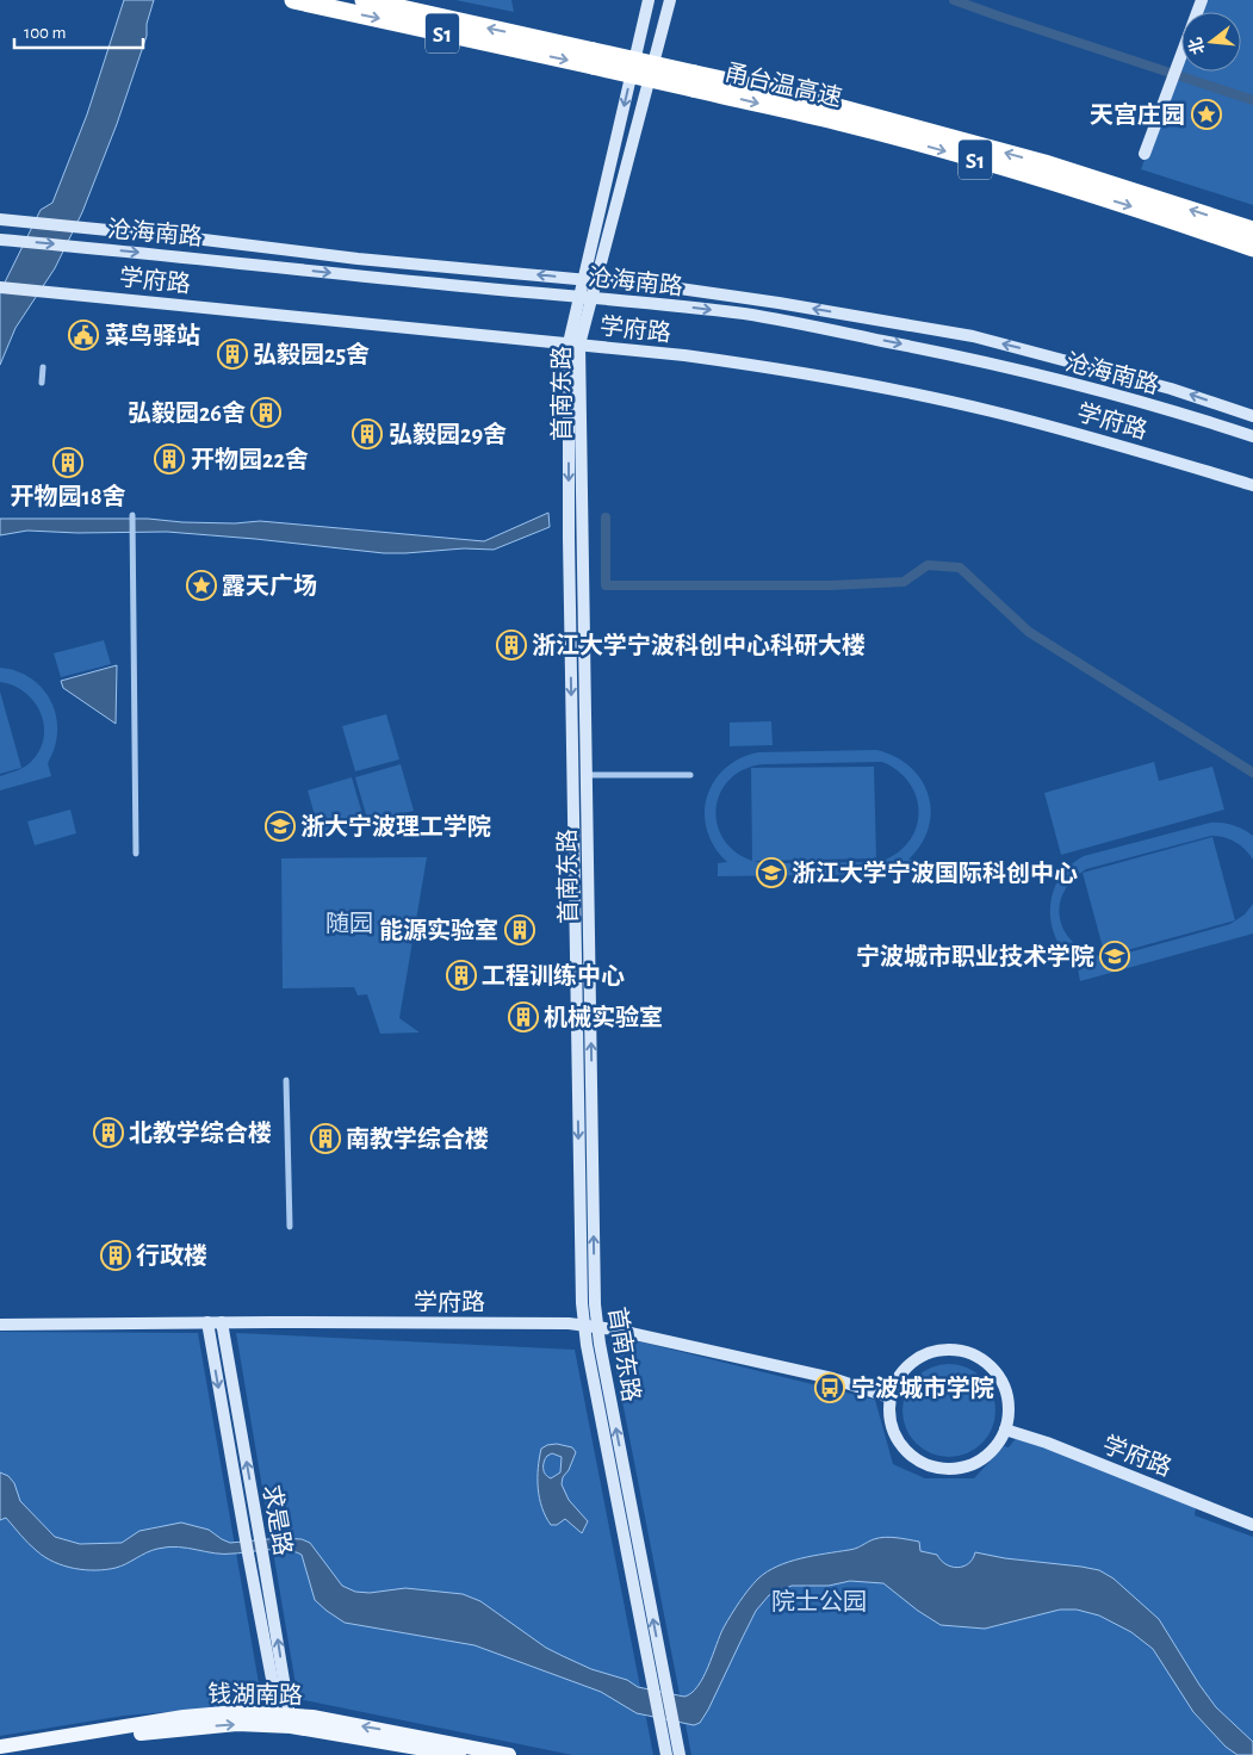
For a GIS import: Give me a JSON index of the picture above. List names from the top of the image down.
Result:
{
  "streets": {
    "highway": ["S1", "甬台温高速"],
    "main road": [
      "沧海南路",
      "学府路",
      "首南东路",
      "求是路",
      "钱湖南路"
    ]
  },
  "crossings": [
    ["甬台温高速", "首南东路"],
    ["沧海南路", "首南东路"],
    ["学府路", "首南东路"],
    ["学府路", "求是路"],
    ["求是路", "钱湖南路"]
  ],
  "parks": ["随园", "院士公园"],
  "places": {
    "place": ["天宫庄园", "露天广场"],
    "public building": ["菜鸟驿站"],
    "building": [
      "弘毅园25舍",
      "弘毅园26舍",
      "弘毅园29舍",
      "开物园22舍",
      "开物园18舍",
      "浙江大学宁波科创中心科研大楼",
      "能源实验室",
      "工程训练中心",
      "机械实验室",
      "北教学综合楼",
      "南教学综合楼",
      "行政楼"
    ],
    "school or university": ["浙大宁波理工学院", "浙江大学宁波国际科创中心", "宁波城市职业技术学院"],
    "bus stop": ["宁波城市学院"]
  },
  "scale_bar": "100 m",
  "north": "left"
}
